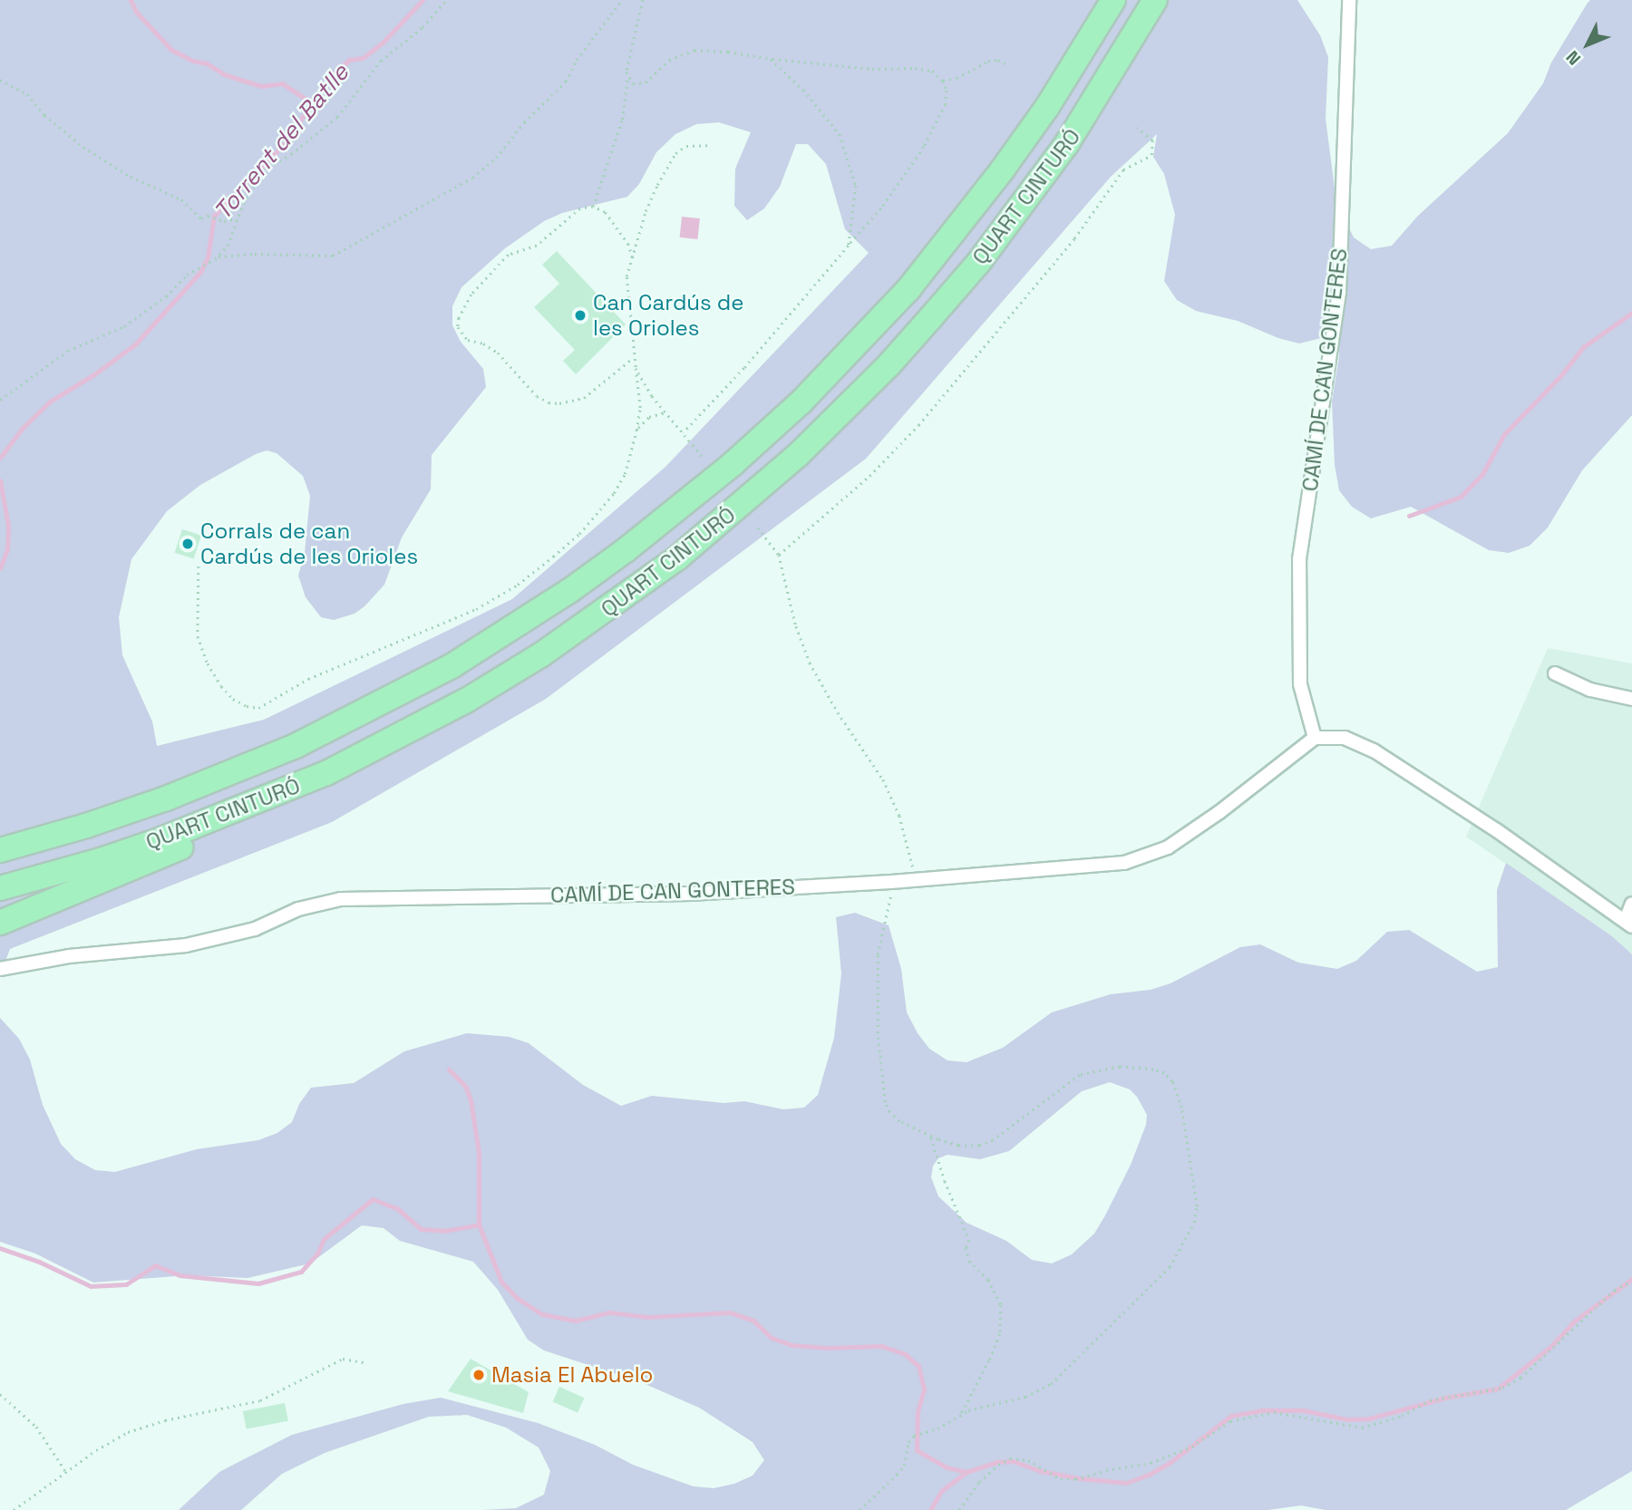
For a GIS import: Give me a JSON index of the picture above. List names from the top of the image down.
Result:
{
  "streets": {
    "highway": ["QUART CINTURÓ"],
    "street": ["CAMÍ DE CAN GONTERES"]
  },
  "water": ["Torrent del Batlle"],
  "places": ["Can Cardús de les Orioles", "Corrals de can Cardús de les Orioles", "Masia El Abuelo"],
  "north": "bottom left"
}
